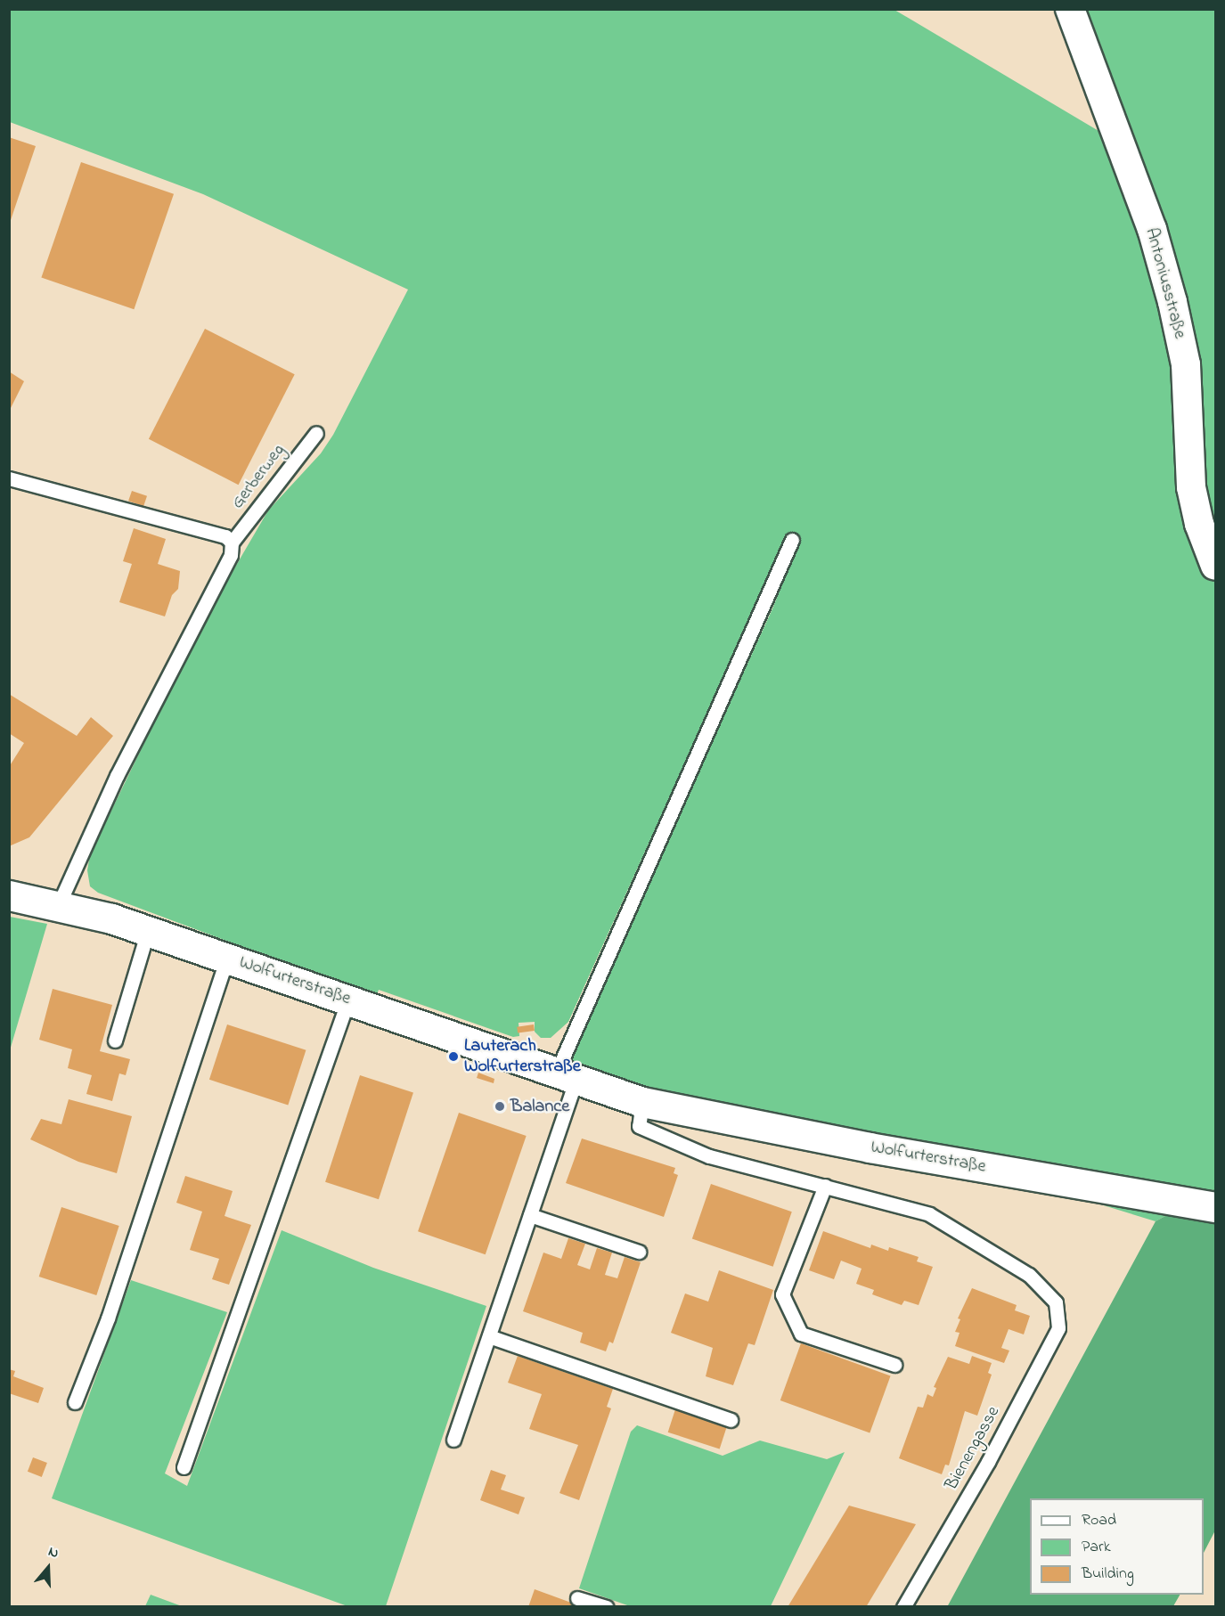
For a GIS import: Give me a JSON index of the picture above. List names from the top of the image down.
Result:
{
  "streets": {
    "street": ["Antoniusstraße", "Wolfurterstraße"],
    "lane": ["Gerberweg", "Bienengasse"]
  },
  "places": ["Lauterach Wolfurterstraße", "Balance"],
  "legend": ["Road", "Park", "Building"],
  "north": "top"
}
